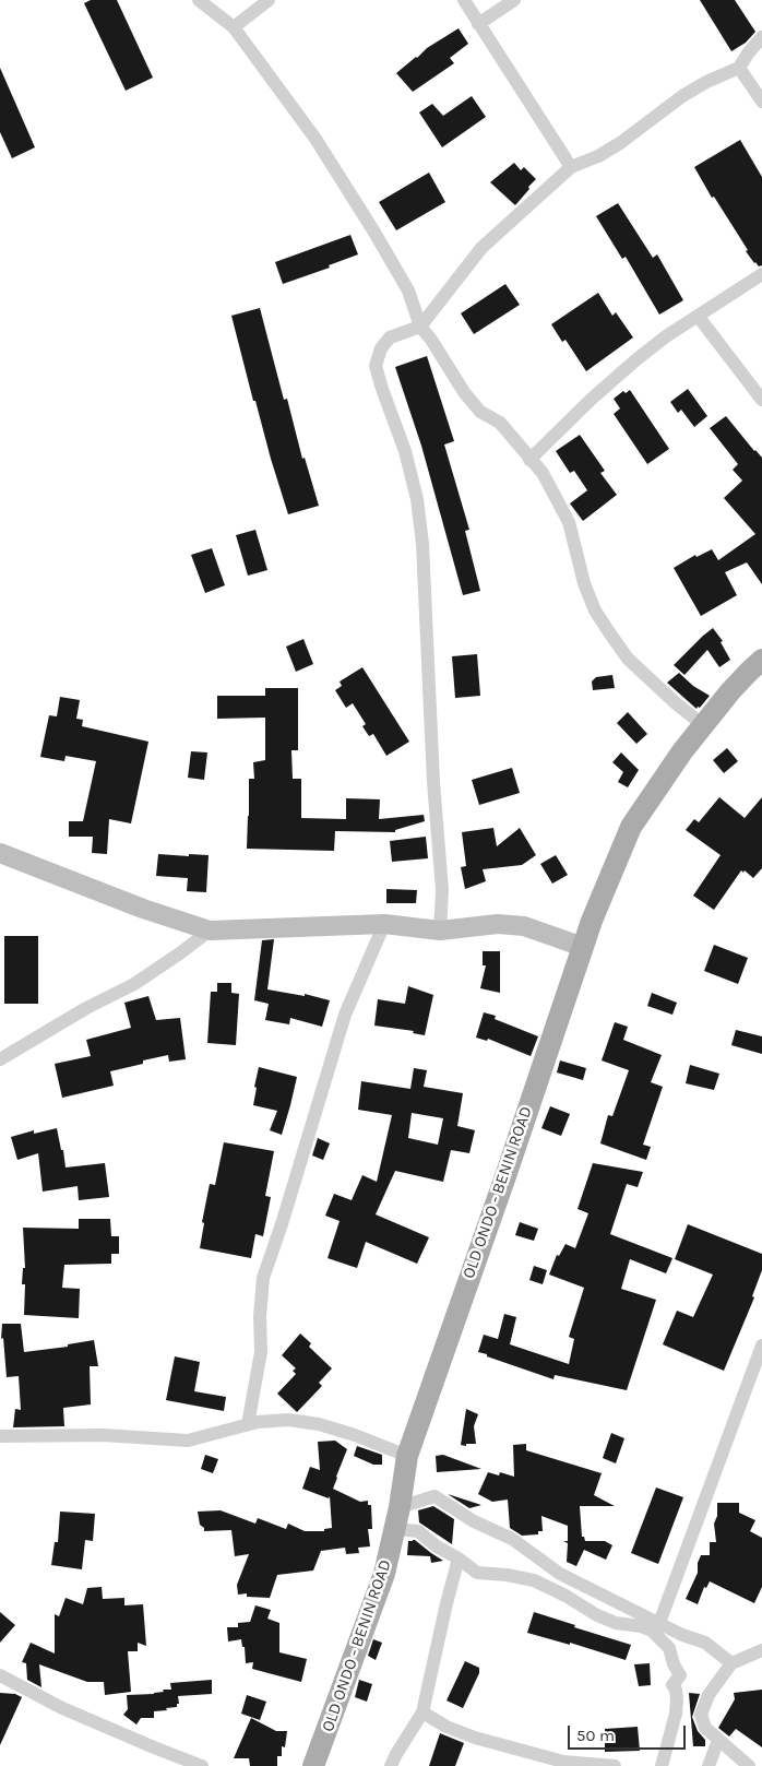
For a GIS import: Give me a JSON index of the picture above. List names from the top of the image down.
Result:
{
  "streets": {
    "main road": ["OLD ONDO - BENIN ROAD"]
  },
  "scale_bar": "50 m"
}
